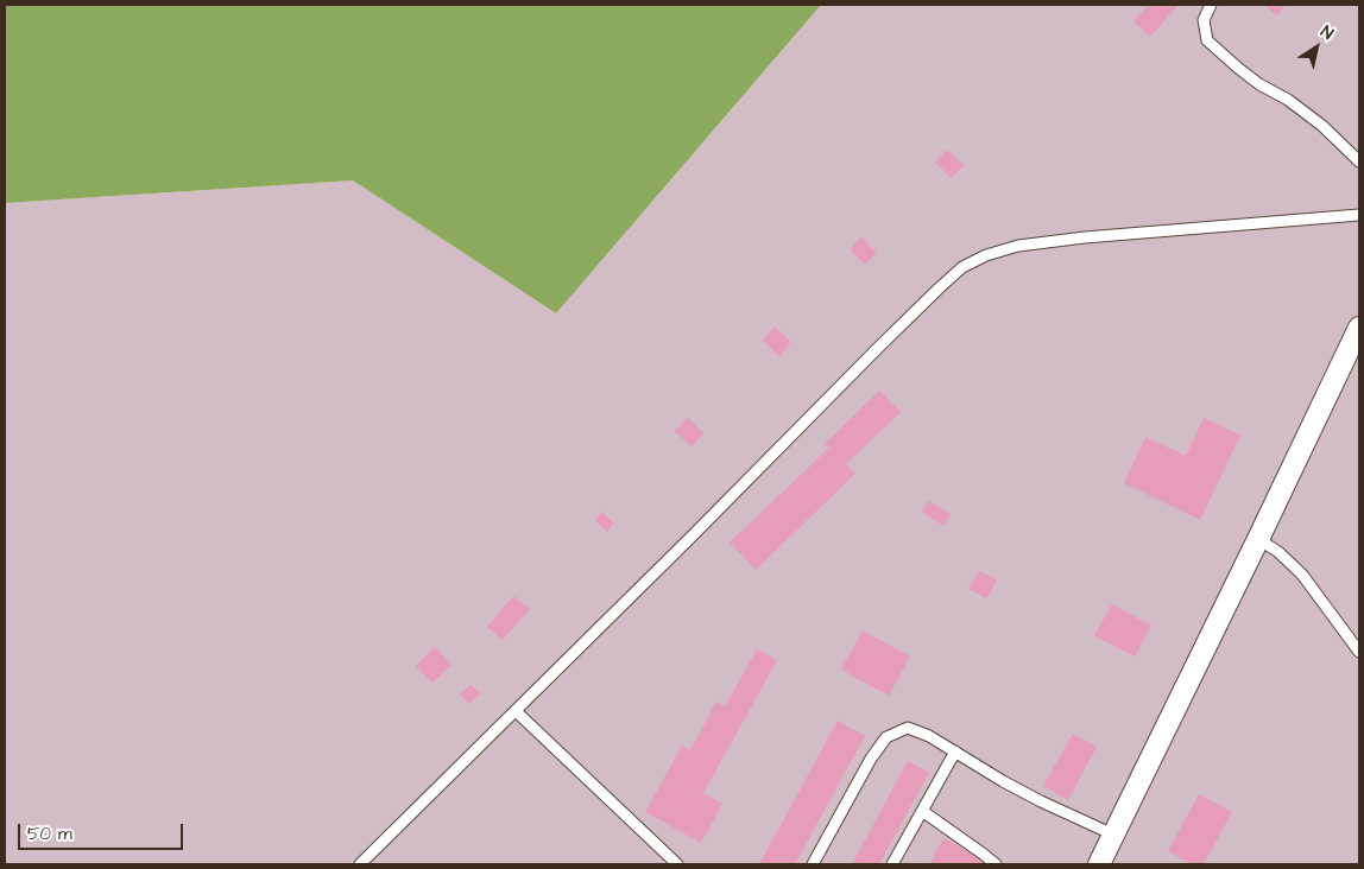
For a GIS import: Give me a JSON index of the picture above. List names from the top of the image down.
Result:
{
  "scale_bar": "50 m",
  "north": "top right"
}
